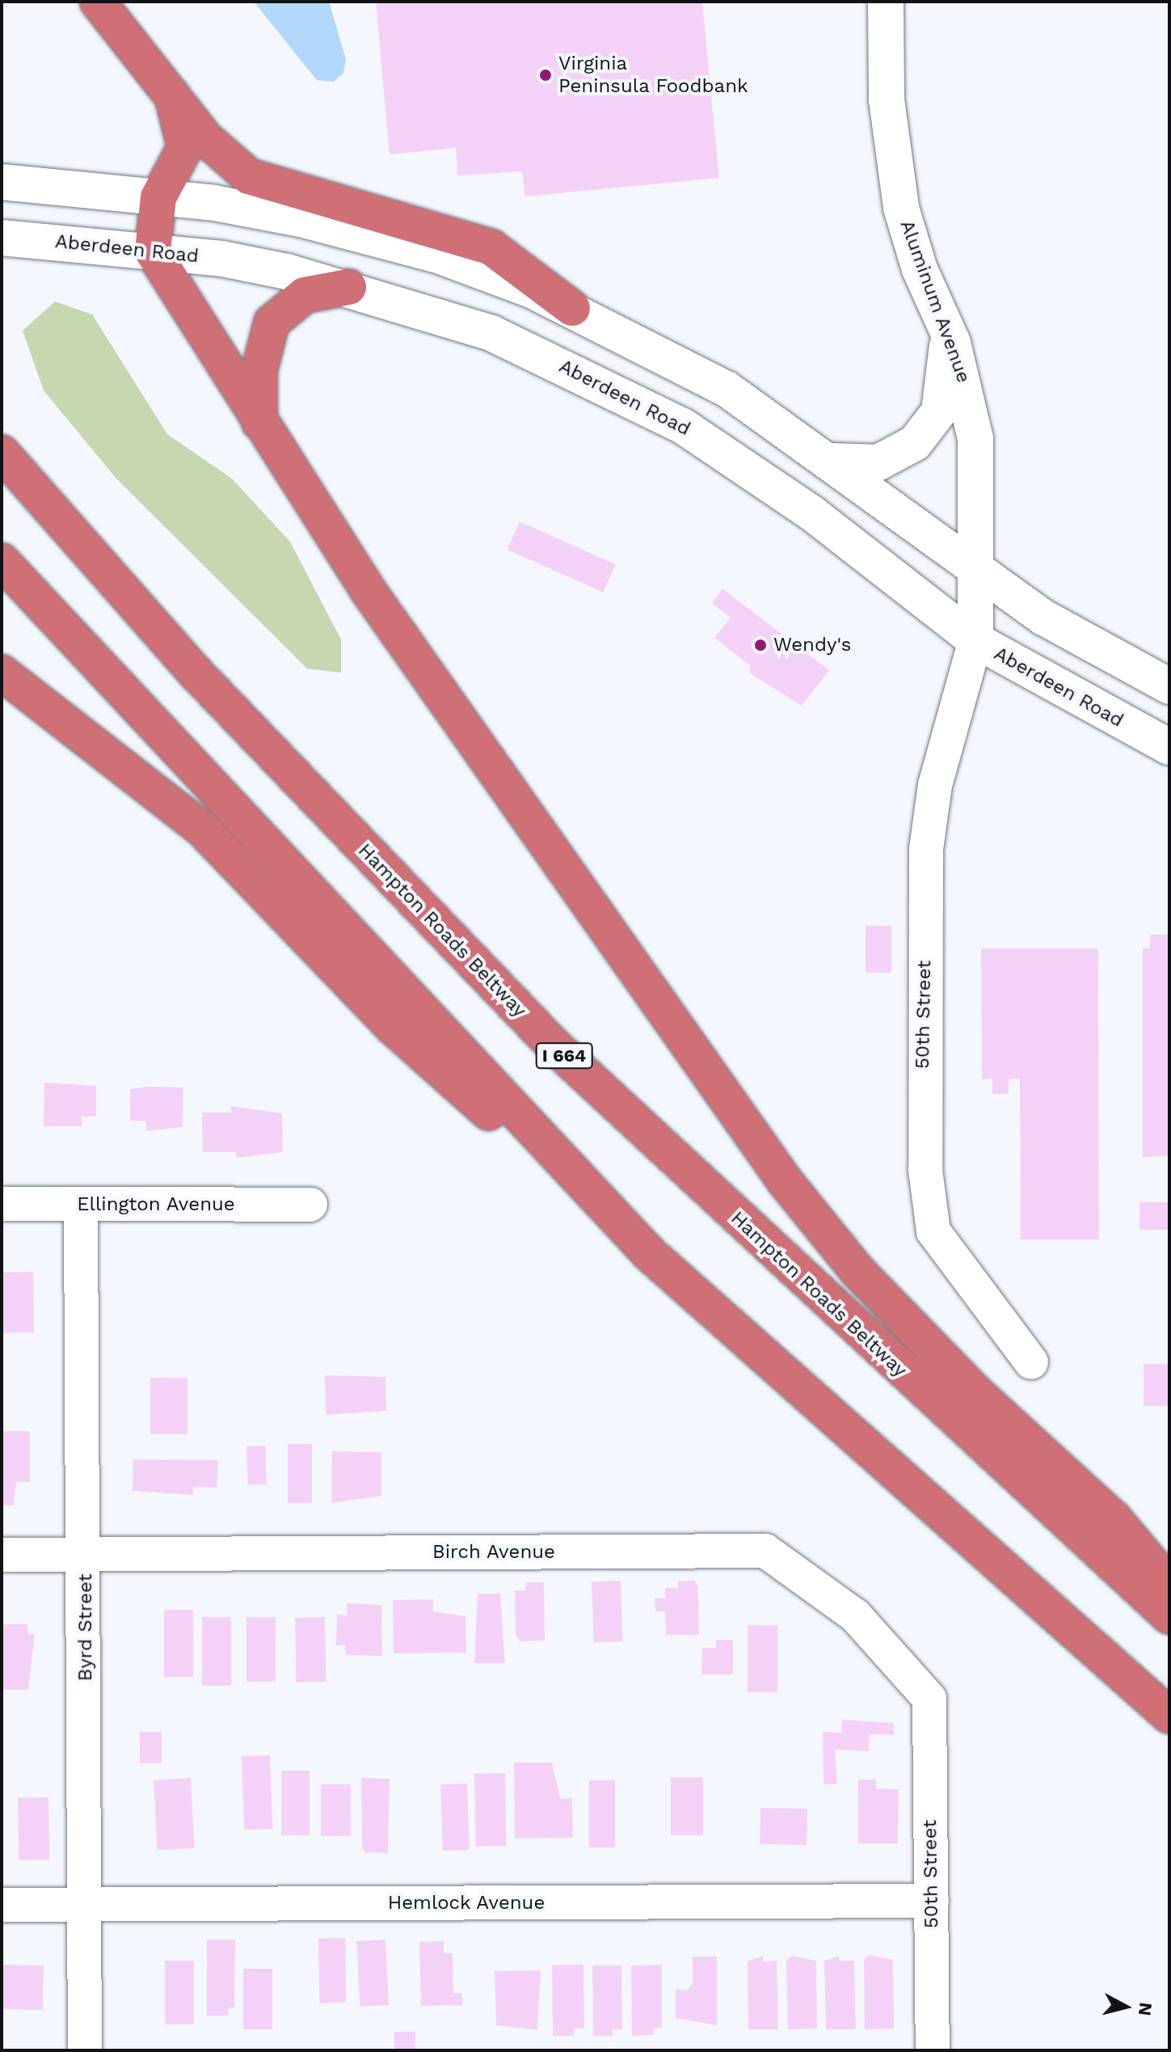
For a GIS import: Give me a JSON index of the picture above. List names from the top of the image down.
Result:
{
  "streets": {
    "highway": ["Hampton Roads Beltway", "I 664"],
    "main road": ["Aberdeen Road", "Aluminum Avenue"],
    "street": [
      "50th Street",
      "Ellington Avenue",
      "Birch Avenue",
      "Byrd Street",
      "Hemlock Avenue"
    ]
  },
  "crossings": [
    ["Aberdeen Road", "Aluminum Avenue"],
    ["Aberdeen Road", "50th Street"],
    ["Aluminum Avenue", "50th Street"],
    ["50th Street", "Birch Avenue"],
    ["50th Street", "Hemlock Avenue"],
    ["Ellington Avenue", "Byrd Street"],
    ["Birch Avenue", "Byrd Street"],
    ["Byrd Street", "Hemlock Avenue"]
  ],
  "places": ["Virginia Peninsula Foodbank", "Wendy's"],
  "north": "right"
}
